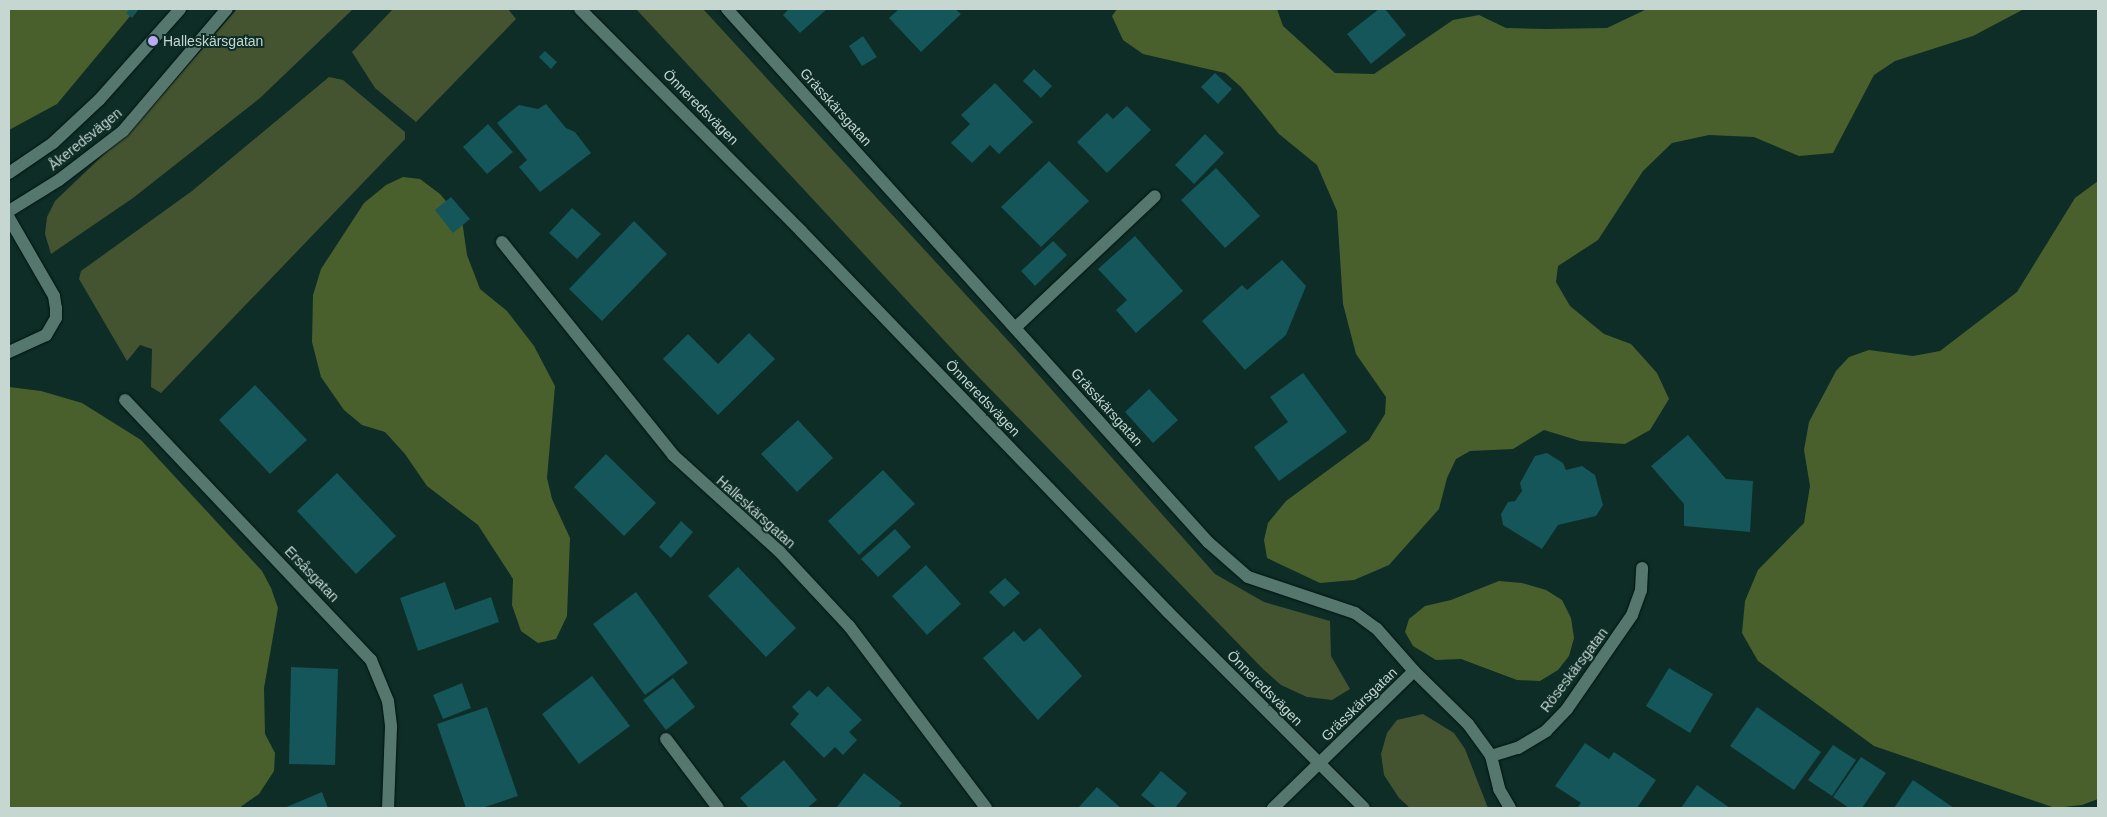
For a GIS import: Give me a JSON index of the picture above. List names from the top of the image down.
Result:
{
  "streets": {
    "street": [
      "Önneredsvägen",
      "Grässkärsgatan",
      "Åkeredsvägen",
      "Halleskärsgatan",
      "Ersåsgatan",
      "Röseskärsgatan"
    ]
  },
  "crossings": [
    ["Önneredsvägen", "Grässkärsgatan"]
  ],
  "places": ["Halleskärsgatan"]
}
